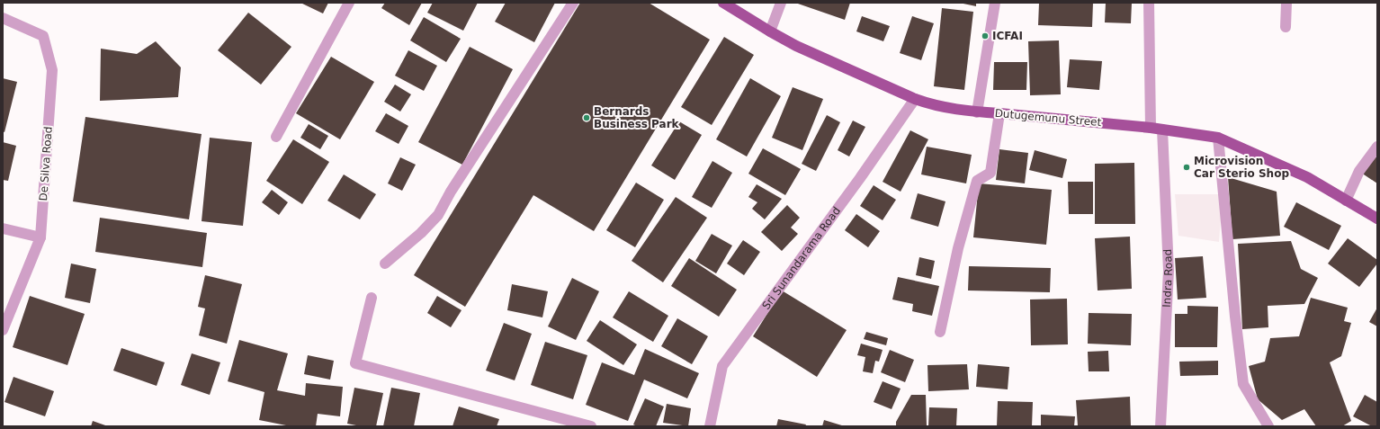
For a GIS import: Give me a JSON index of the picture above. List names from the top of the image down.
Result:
{
  "streets": {
    "main road": ["Dutugemunu Street"],
    "street": ["De Silva Road", "Sri Sunandarama Road", "Indra Road"]
  },
  "crossings": [
    ["Dutugemunu Street", "Sri Sunandarama Road"],
    ["Dutugemunu Street", "Indra Road"]
  ],
  "places": ["ICFAI", "Bernards Business Park", "Microvision Car Sterio Shop"]
}
